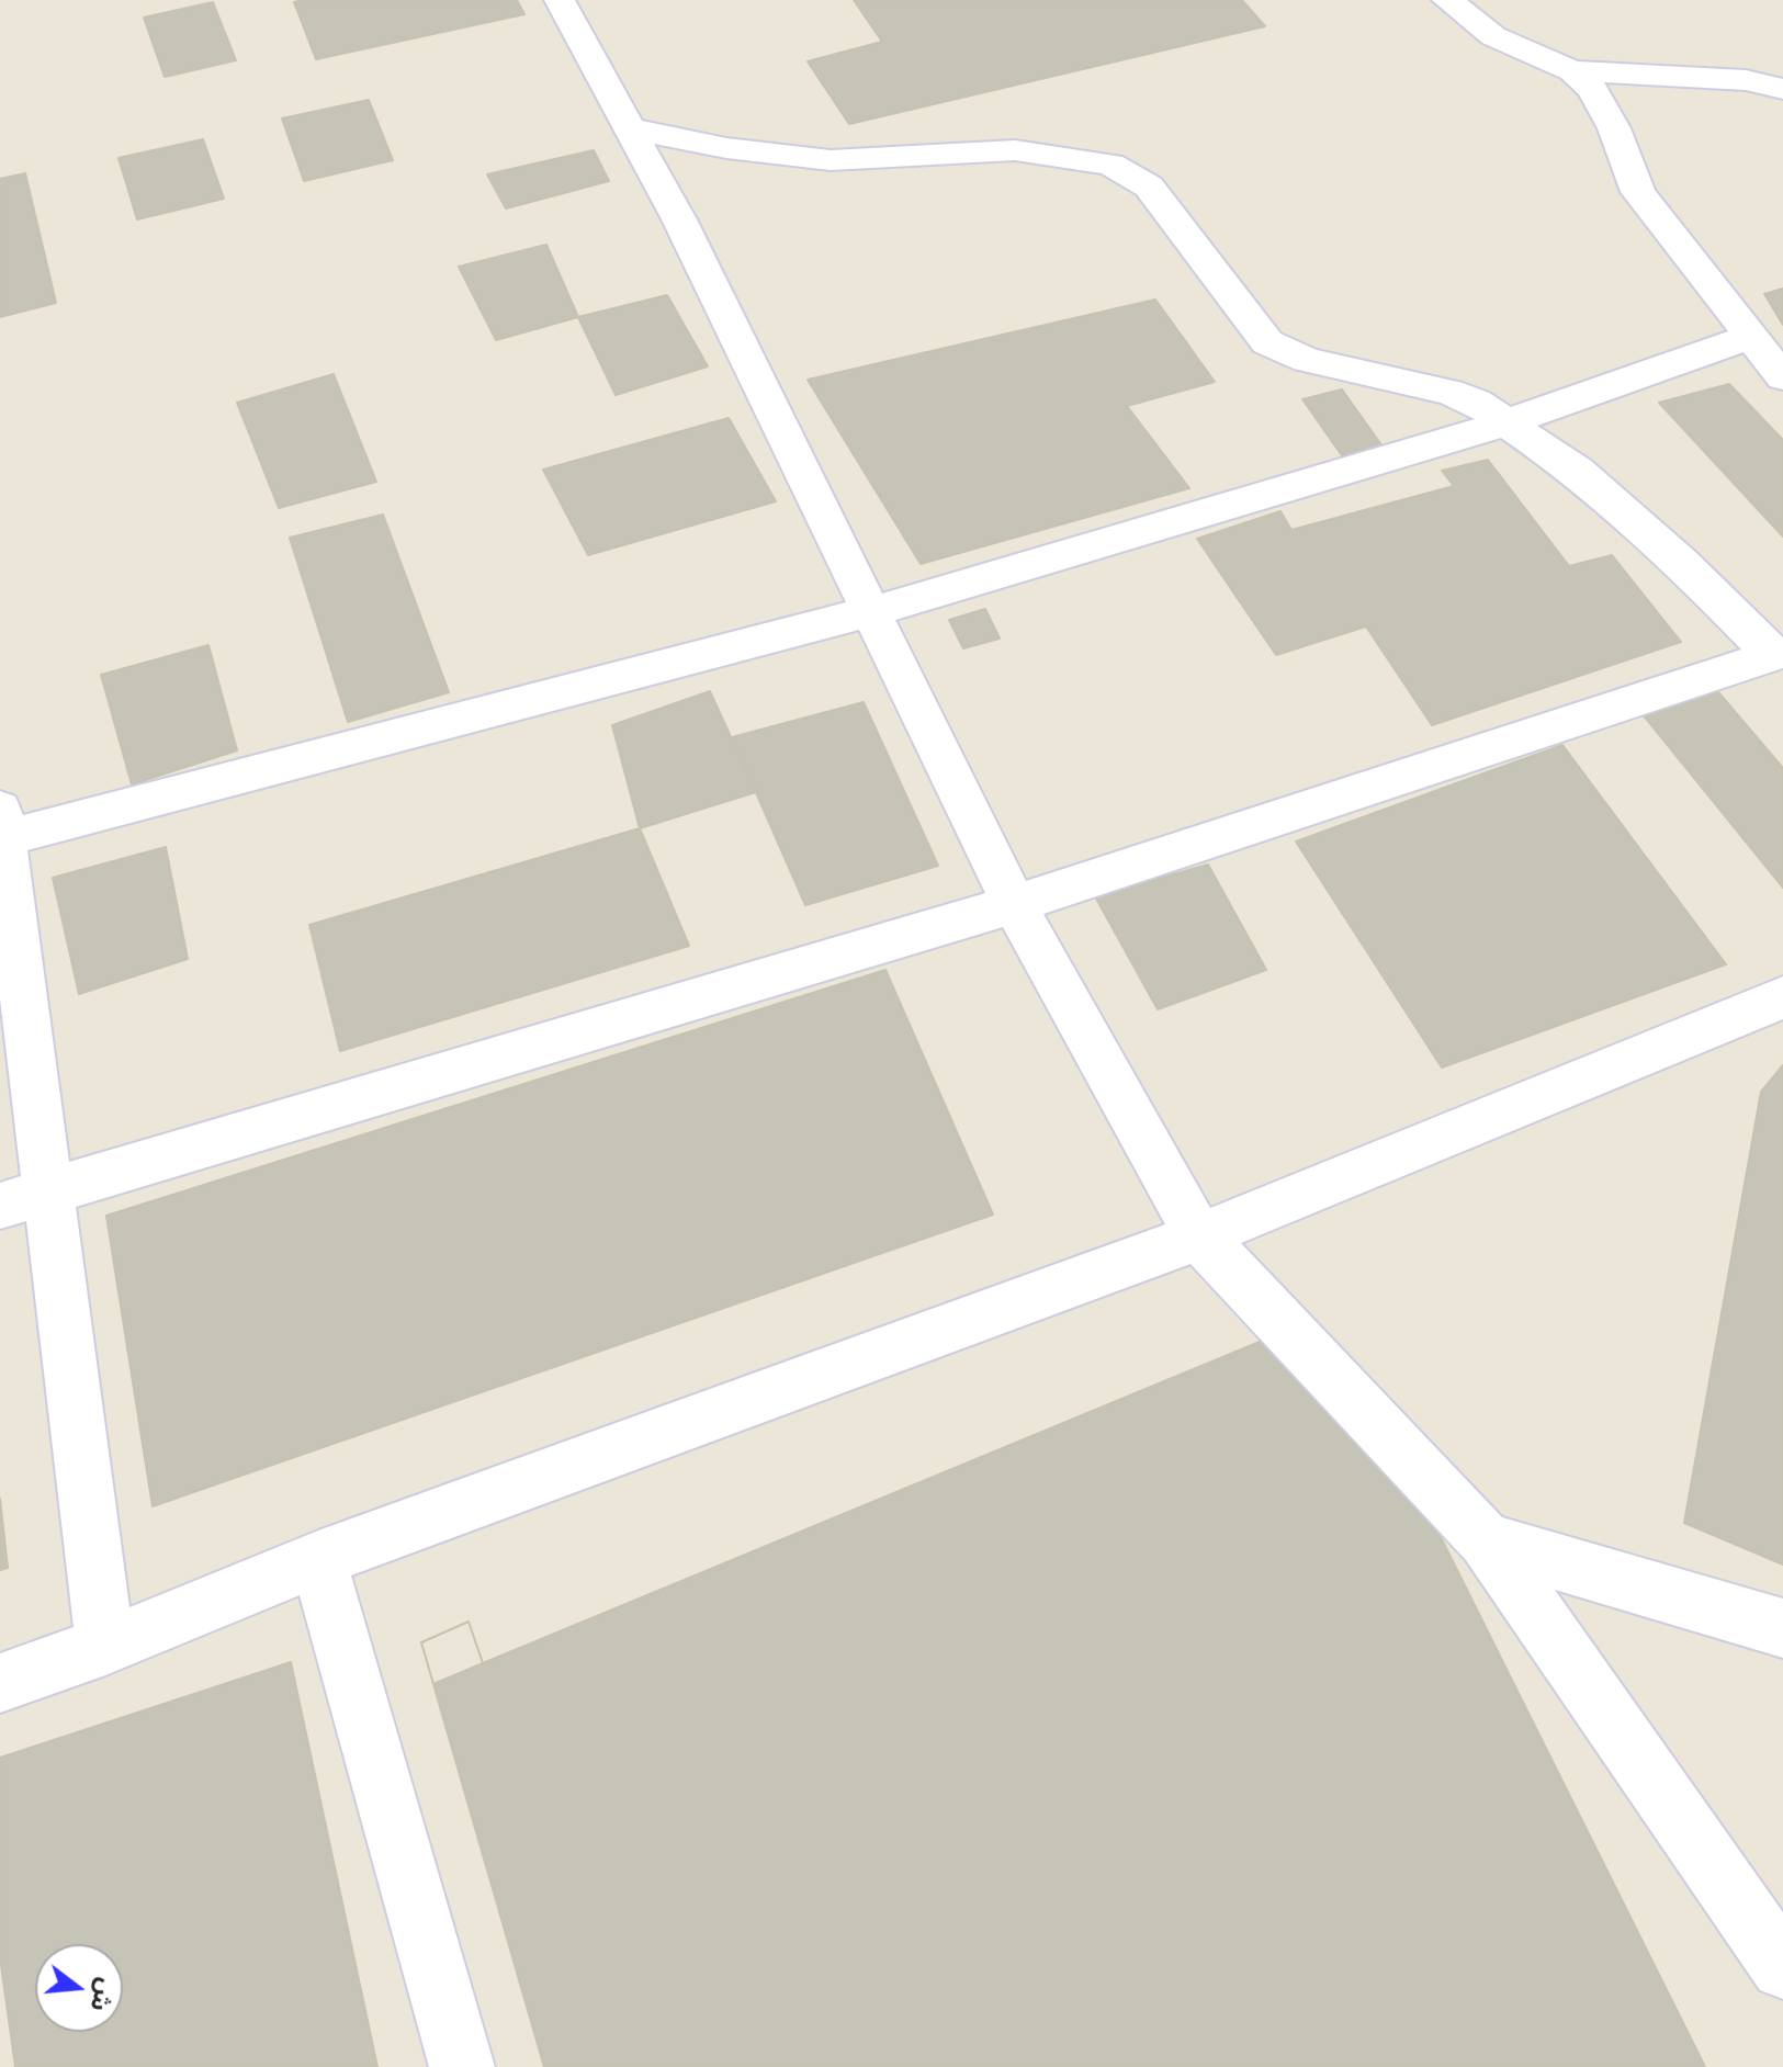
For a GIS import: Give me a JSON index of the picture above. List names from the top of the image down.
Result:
{
  "north": "right"
}
